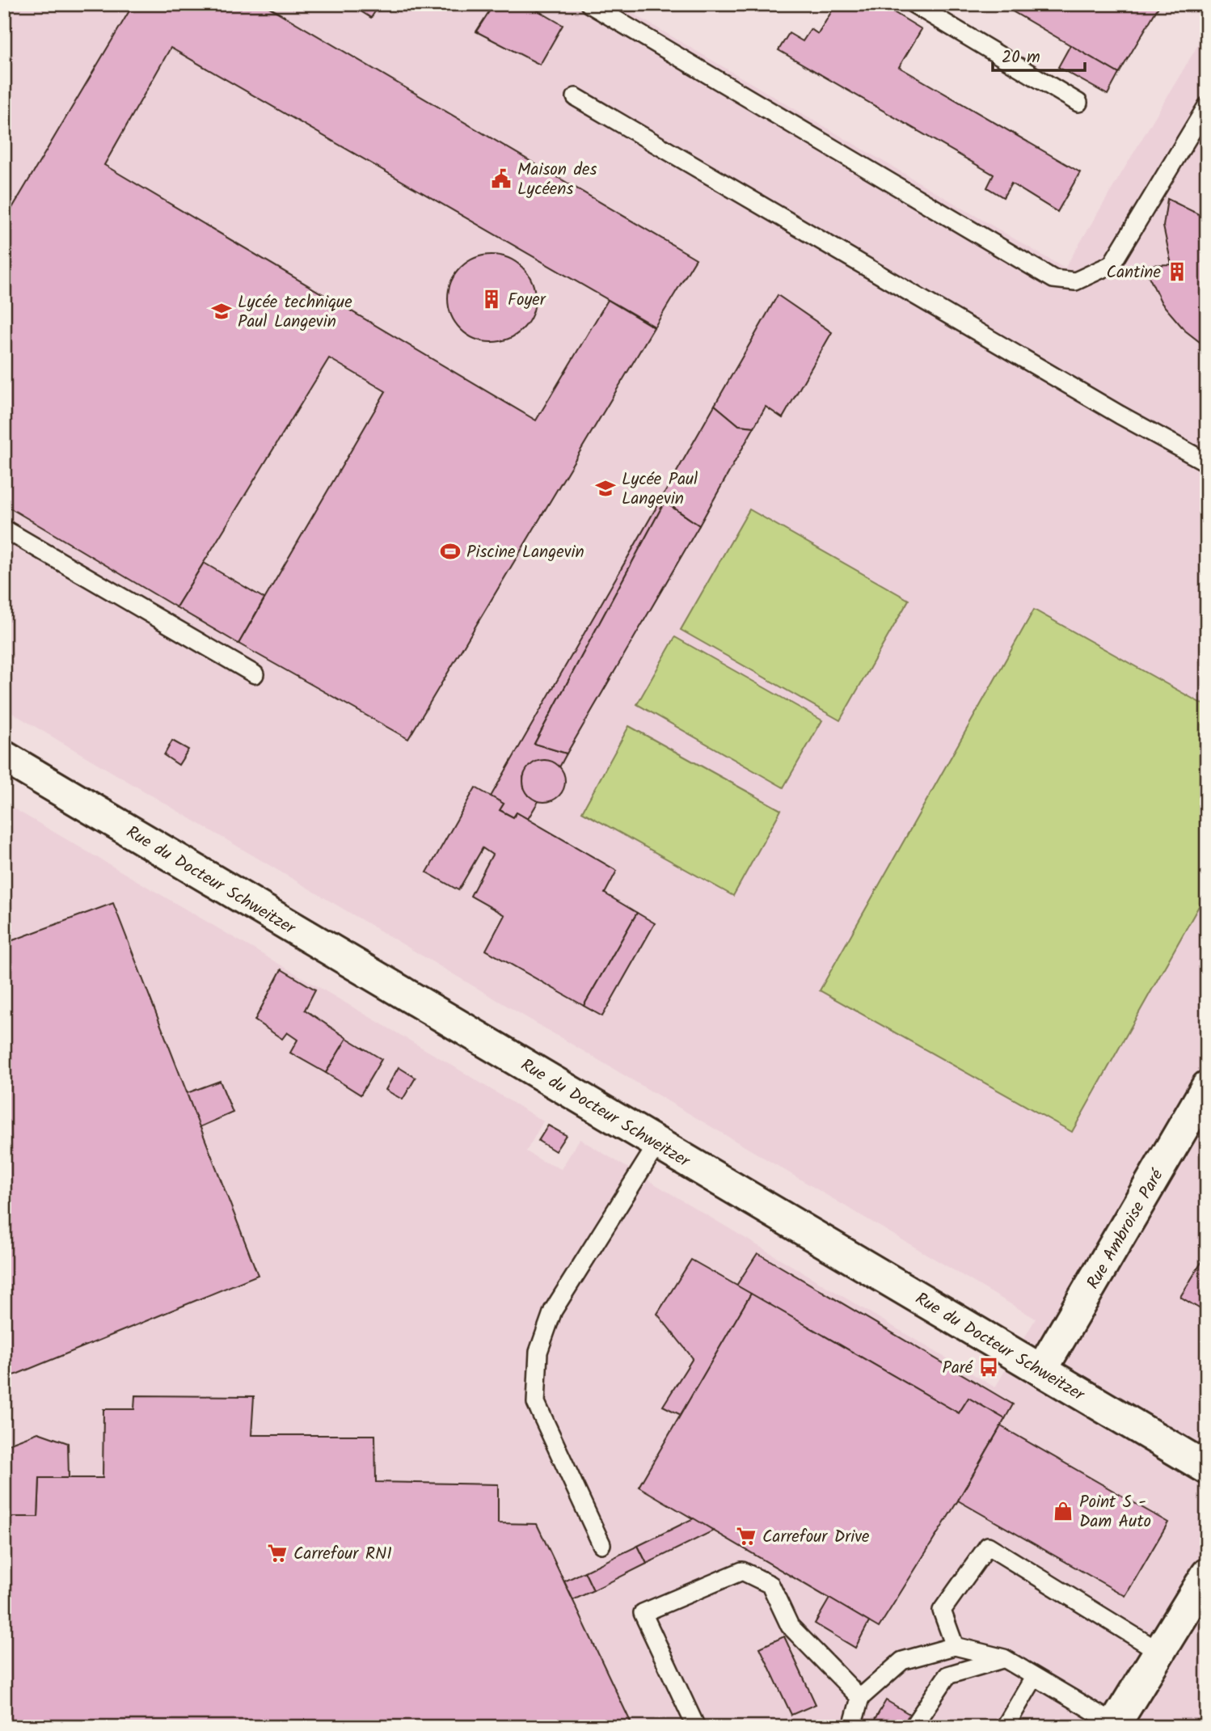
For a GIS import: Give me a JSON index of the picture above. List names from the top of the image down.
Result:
{
  "streets": {
    "street": ["Rue du Docteur Schweitzer", "Rue Ambroise Paré"]
  },
  "crossings": [
    ["Rue du Docteur Schweitzer", "Rue Ambroise Paré"]
  ],
  "places": {
    "public building": ["Maison des Lycéens"],
    "building": ["Cantine", "Foyer"],
    "school or university": ["Lycée technique Paul Langevin", "Lycée Paul Langevin"],
    "sports": ["Piscine Langevin"],
    "bus stop": ["Paré"],
    "shop": ["Point S - Dam Auto"],
    "supermarket": ["Carrefour Drive", "Carrefour RN1"]
  },
  "scale_bar": "20 m"
}
